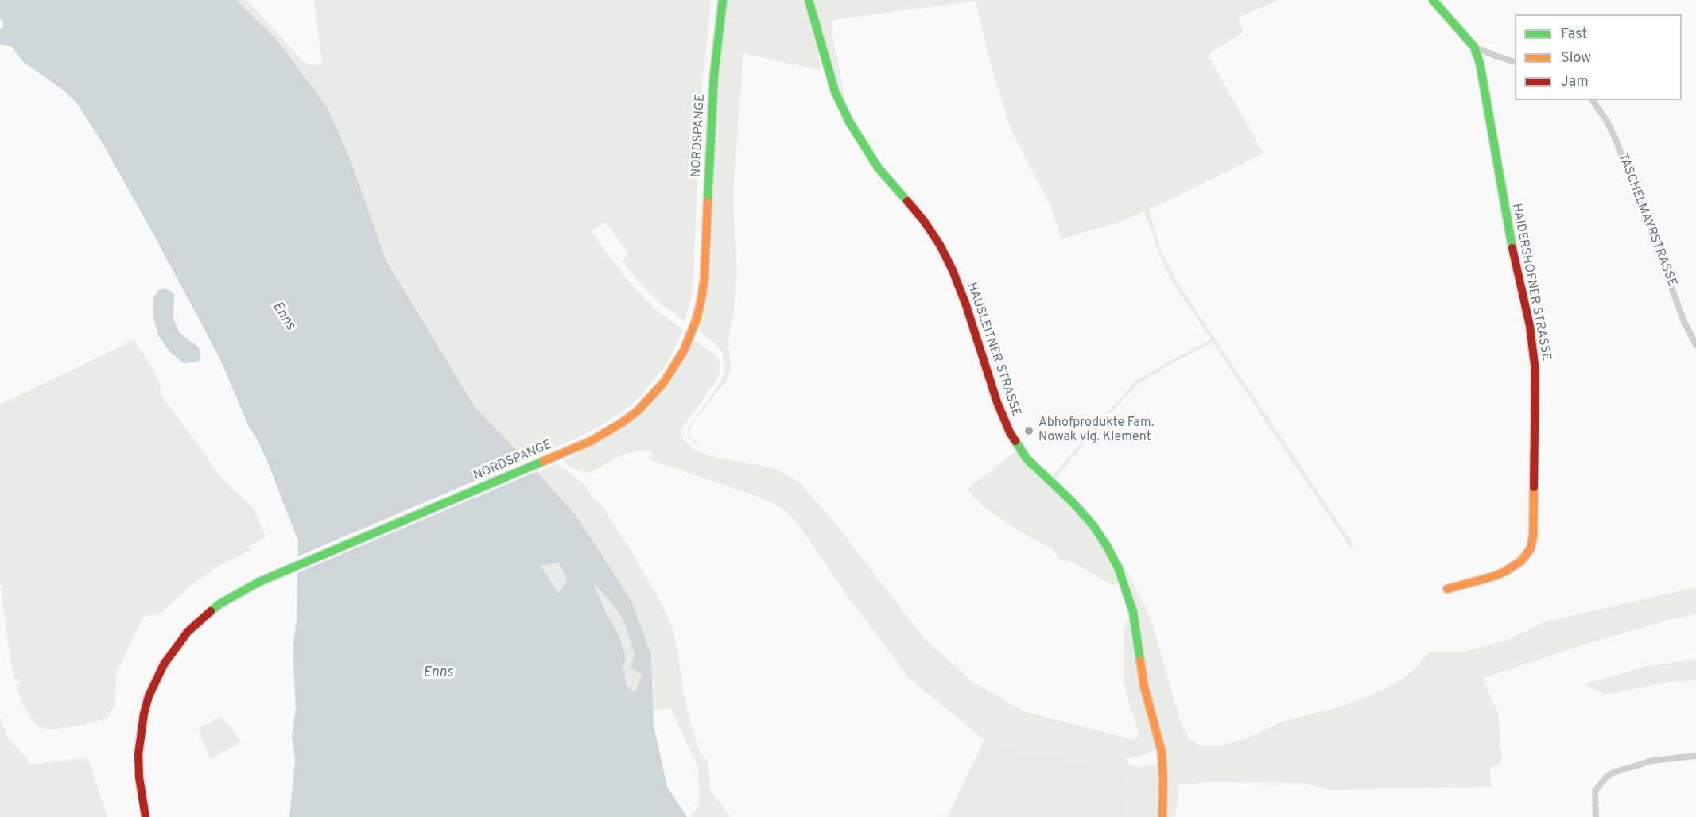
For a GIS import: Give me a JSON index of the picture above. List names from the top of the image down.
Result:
{
  "streets": {
    "street": [
      "NORDSPANGE",
      "TASCHELMAYRSTRASSE",
      "HAIDERSHOFNER STRASSE",
      "HAUSLEITNER STRASSE"
    ]
  },
  "water": ["Enns"],
  "places": ["Abhofprodukte Fam. Nowak vlg. Klement"],
  "legend": ["Fast", "Slow", "Jam"]
}
